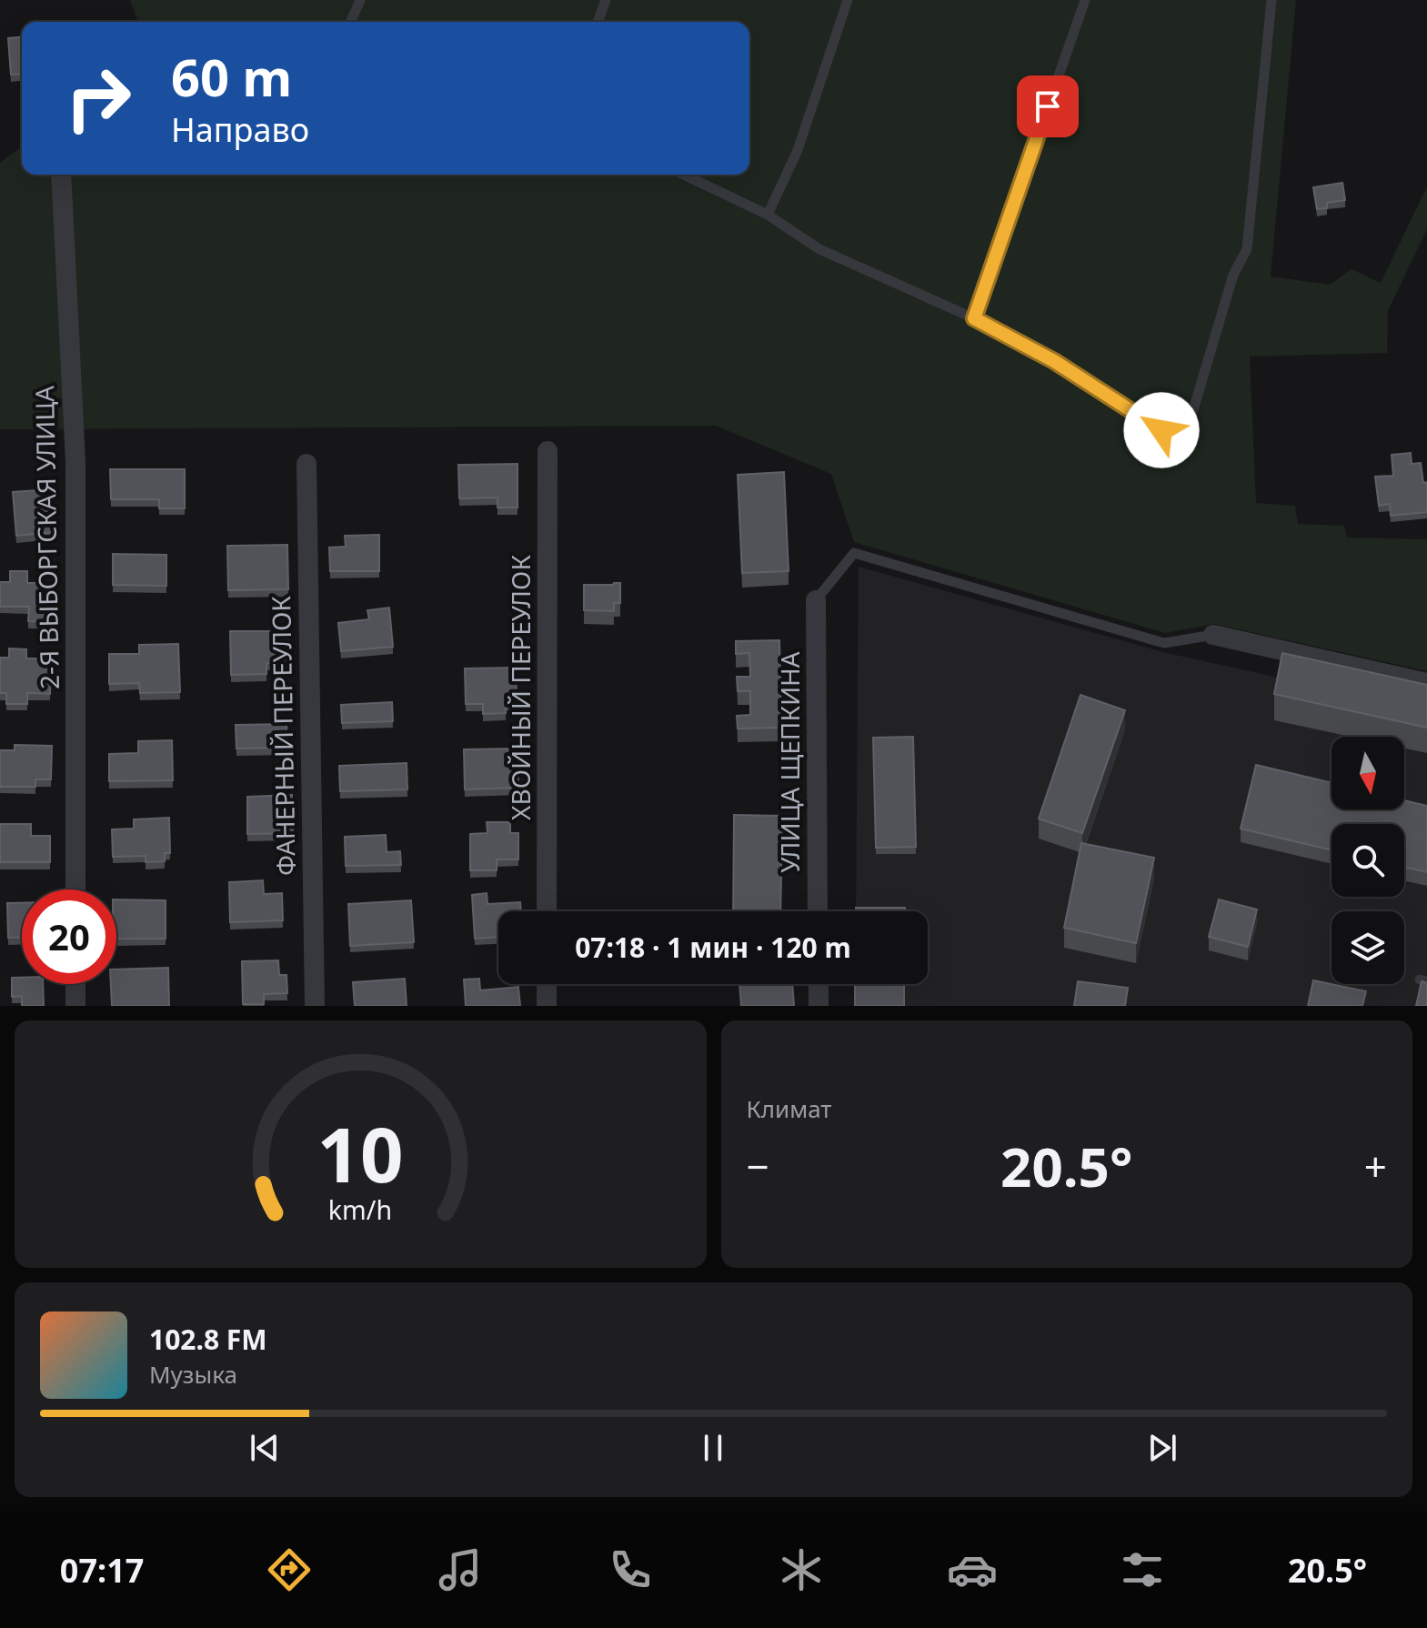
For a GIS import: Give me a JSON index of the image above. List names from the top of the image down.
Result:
{
  "streets": {
    "street": [
      "2-Я ВЫБОРГСКАЯ УЛИЦА",
      "ХВОЙНЫЙ ПЕРЕУЛОК",
      "ФАНЕРНЫЙ ПЕРЕУЛОК",
      "УЛИЦА ЩЕПКИНА"
    ]
  },
  "north": "bottom",
  "page": {
    "turn": ["60 m", "Направо"],
    "limit": "20",
    "trip": "07:18 · 1 мин · 120 m",
    "tile": "Климат",
    "heat": ["−", "20.5°", "+"],
    "song": ["102.8 FM", "Музыка"],
    "tabs": ["07:17", "20.5°"],
    "gauge": ["10", "km/h"]
  }
}
